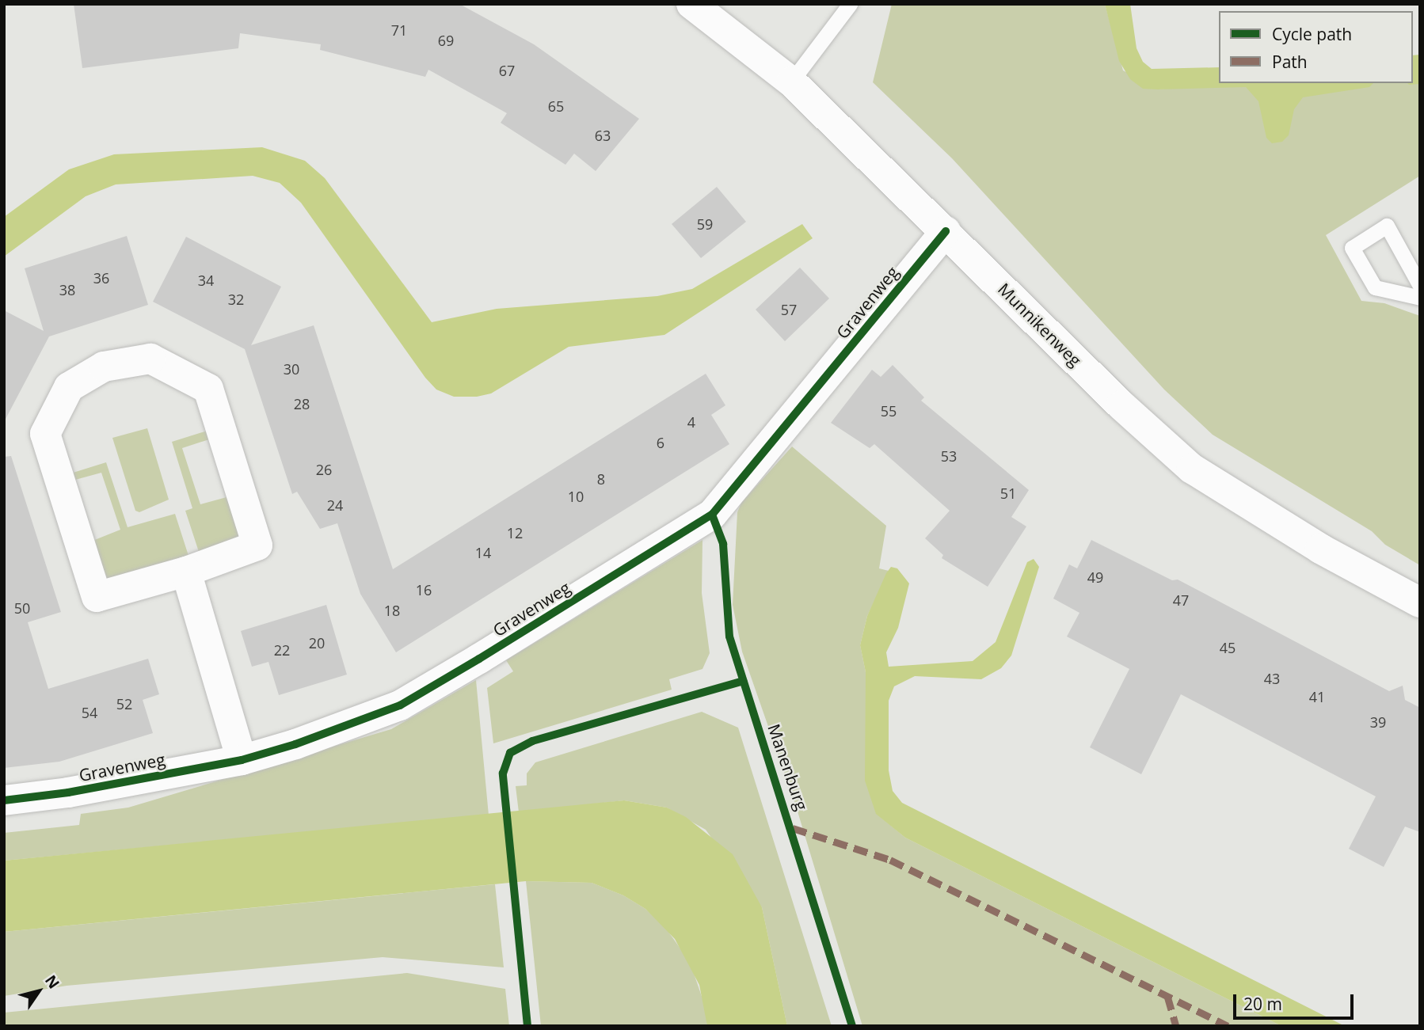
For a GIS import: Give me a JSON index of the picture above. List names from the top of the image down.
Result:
{
  "streets": {
    "street": ["Gravenweg", "Munnikenweg"],
    "cycle path": ["Manenburg"]
  },
  "crossings": [
    ["Gravenweg", "Munnikenweg"]
  ],
  "house_numbers": [
    "71",
    "69",
    "67",
    "65",
    "63",
    "59",
    "36",
    "34",
    "38",
    "32",
    "57",
    "30",
    "28",
    "55",
    "4",
    "6",
    "53",
    "26",
    "8",
    "51",
    "10",
    "24",
    "12",
    "14",
    "49",
    "16",
    "47",
    "50",
    "18",
    "20",
    "45",
    "22",
    "43",
    "41",
    "52",
    "54",
    "39"
  ],
  "legend": ["Cycle path", "Path"],
  "scale_bar": "20 m",
  "north": "top right"
}
